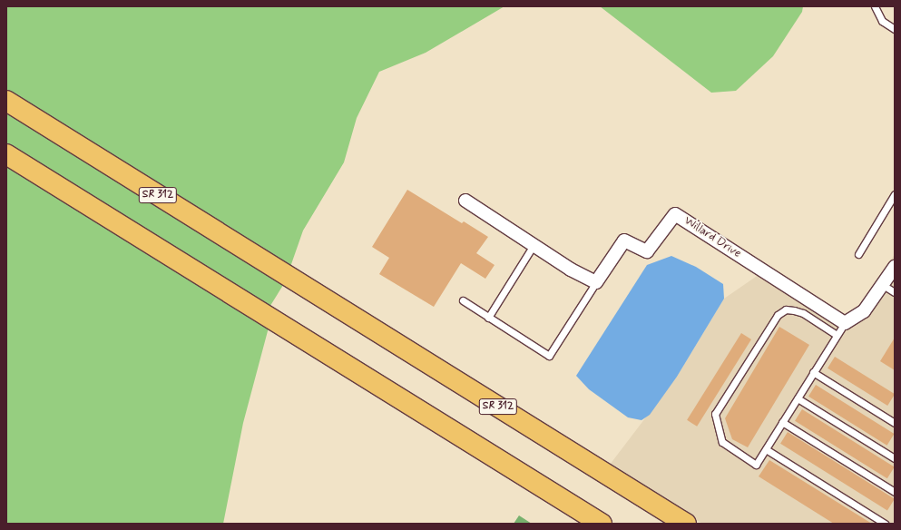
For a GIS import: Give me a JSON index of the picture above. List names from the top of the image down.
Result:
{
  "streets": {
    "main road": ["SR 312"],
    "street": ["Willard Drive"]
  }
}
